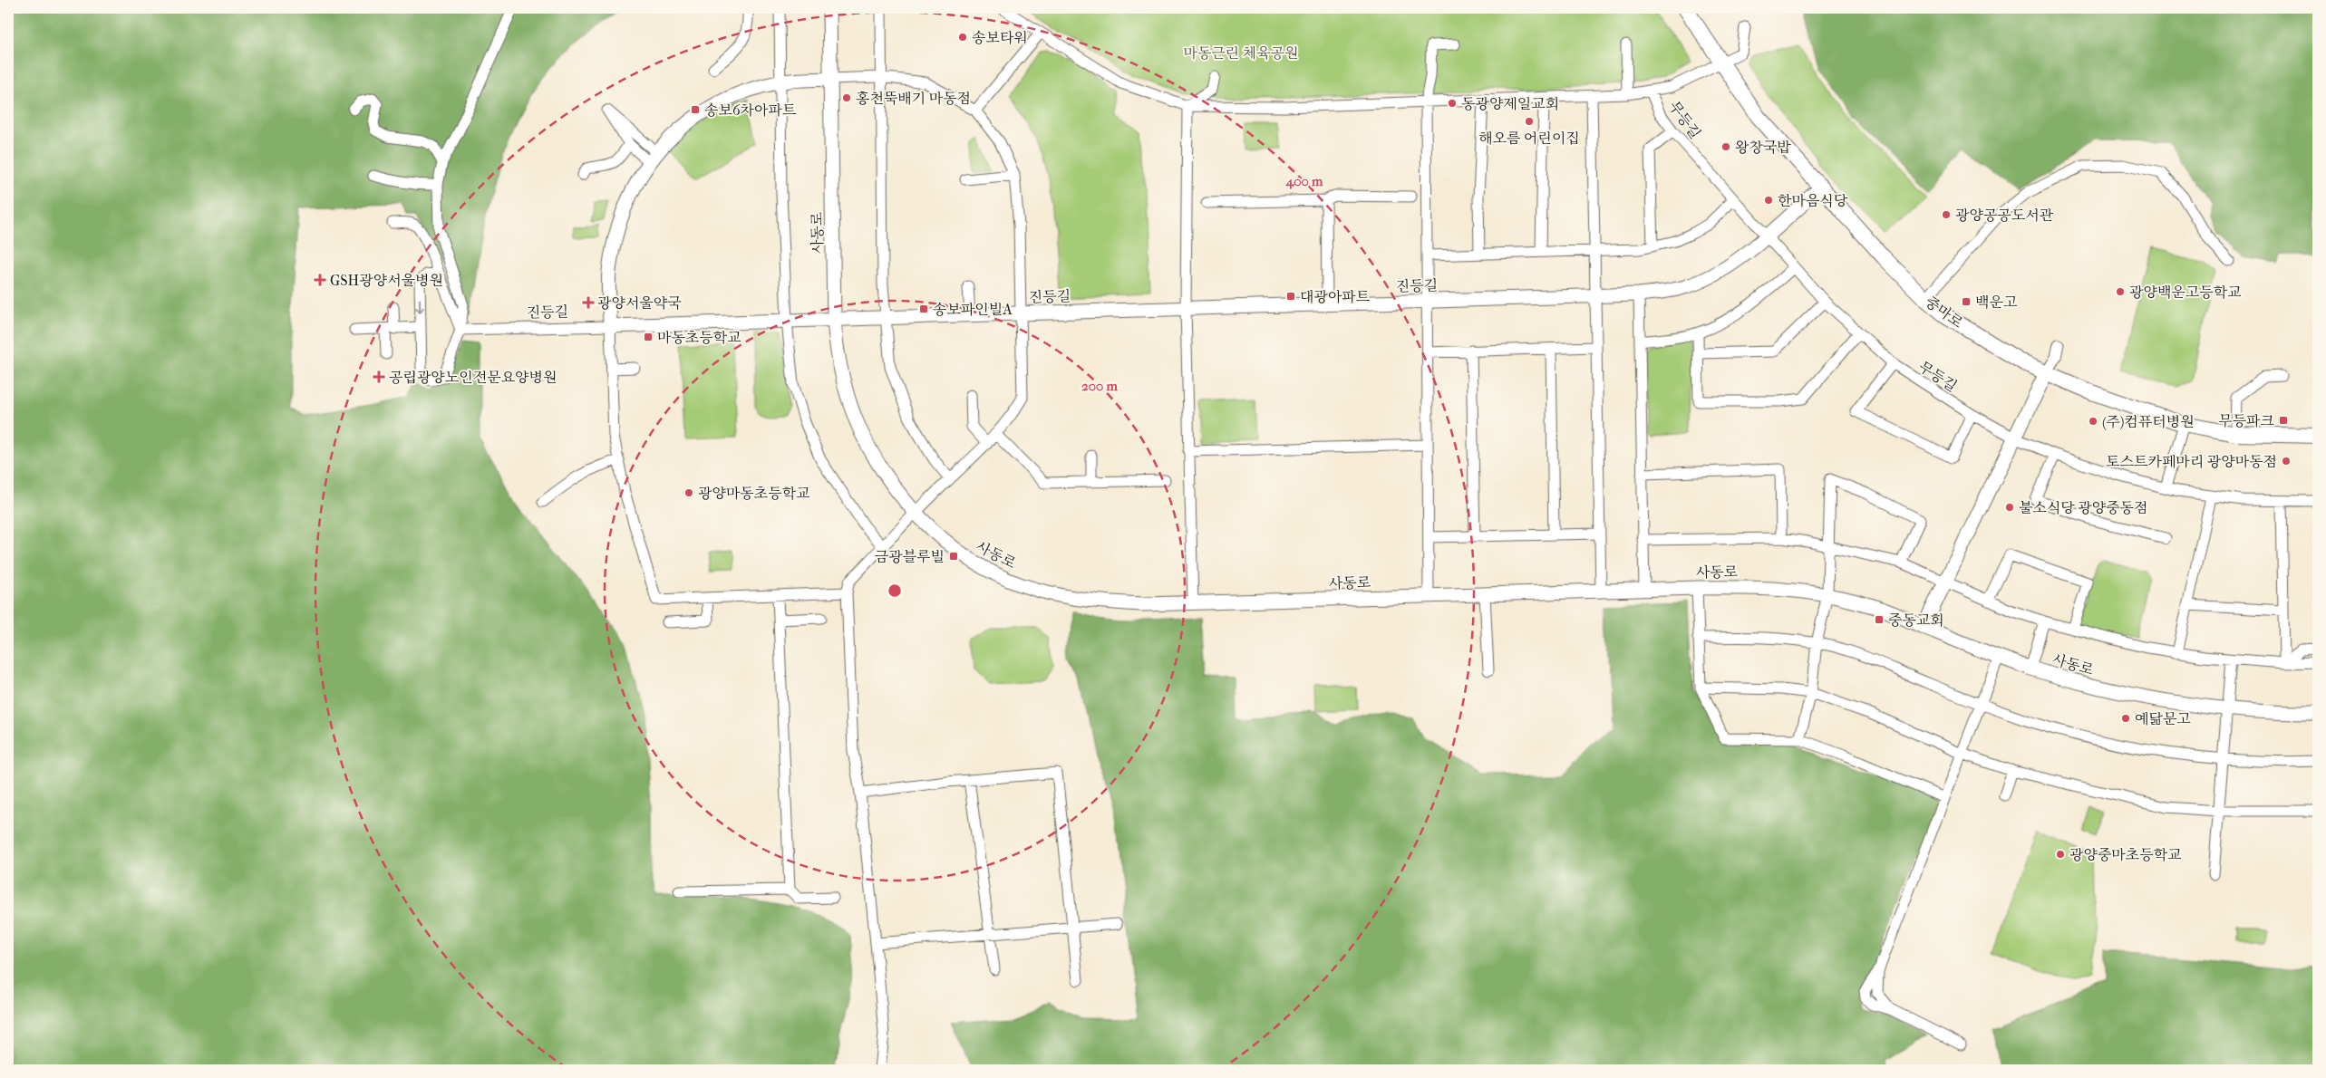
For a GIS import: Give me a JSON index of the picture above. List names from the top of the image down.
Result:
{
  "streets": {
    "main road": ["중마로"],
    "street": ["무등길", "사동로", "진등길"]
  },
  "crossings": [
    ["무등길", "진등길"],
    ["무등길", "중마로"],
    ["사동로", "진등길"],
    ["진등길", "중마로"]
  ],
  "parks": ["마동근린 체육공원"],
  "places": {
    "other": [
      "송보타워",
      "홍천뚝배기 마동점",
      "동광양제일교회",
      "해오름 어린이집",
      "왕창국밥",
      "한마음식당",
      "광양공공도서관",
      "광양백운고등학교",
      "(주)컴퓨터병원",
      "토스트카페마리 광양마동점",
      "광양마동초등학교",
      "불소식당 광양중동점",
      "예닮문고",
      "광양중마초등학교"
    ],
    "transit": [
      "송보6차아파트",
      "대광아파트",
      "백운고",
      "송보파인빌A",
      "마동초등학교",
      "무등파크",
      "금광블루빌",
      "중동교회"
    ],
    "health": ["GSH광양서울병원", "광양서울약국", "공립광양노인전문요양병원"]
  },
  "rings": ["400 m", "200 m"]
}
